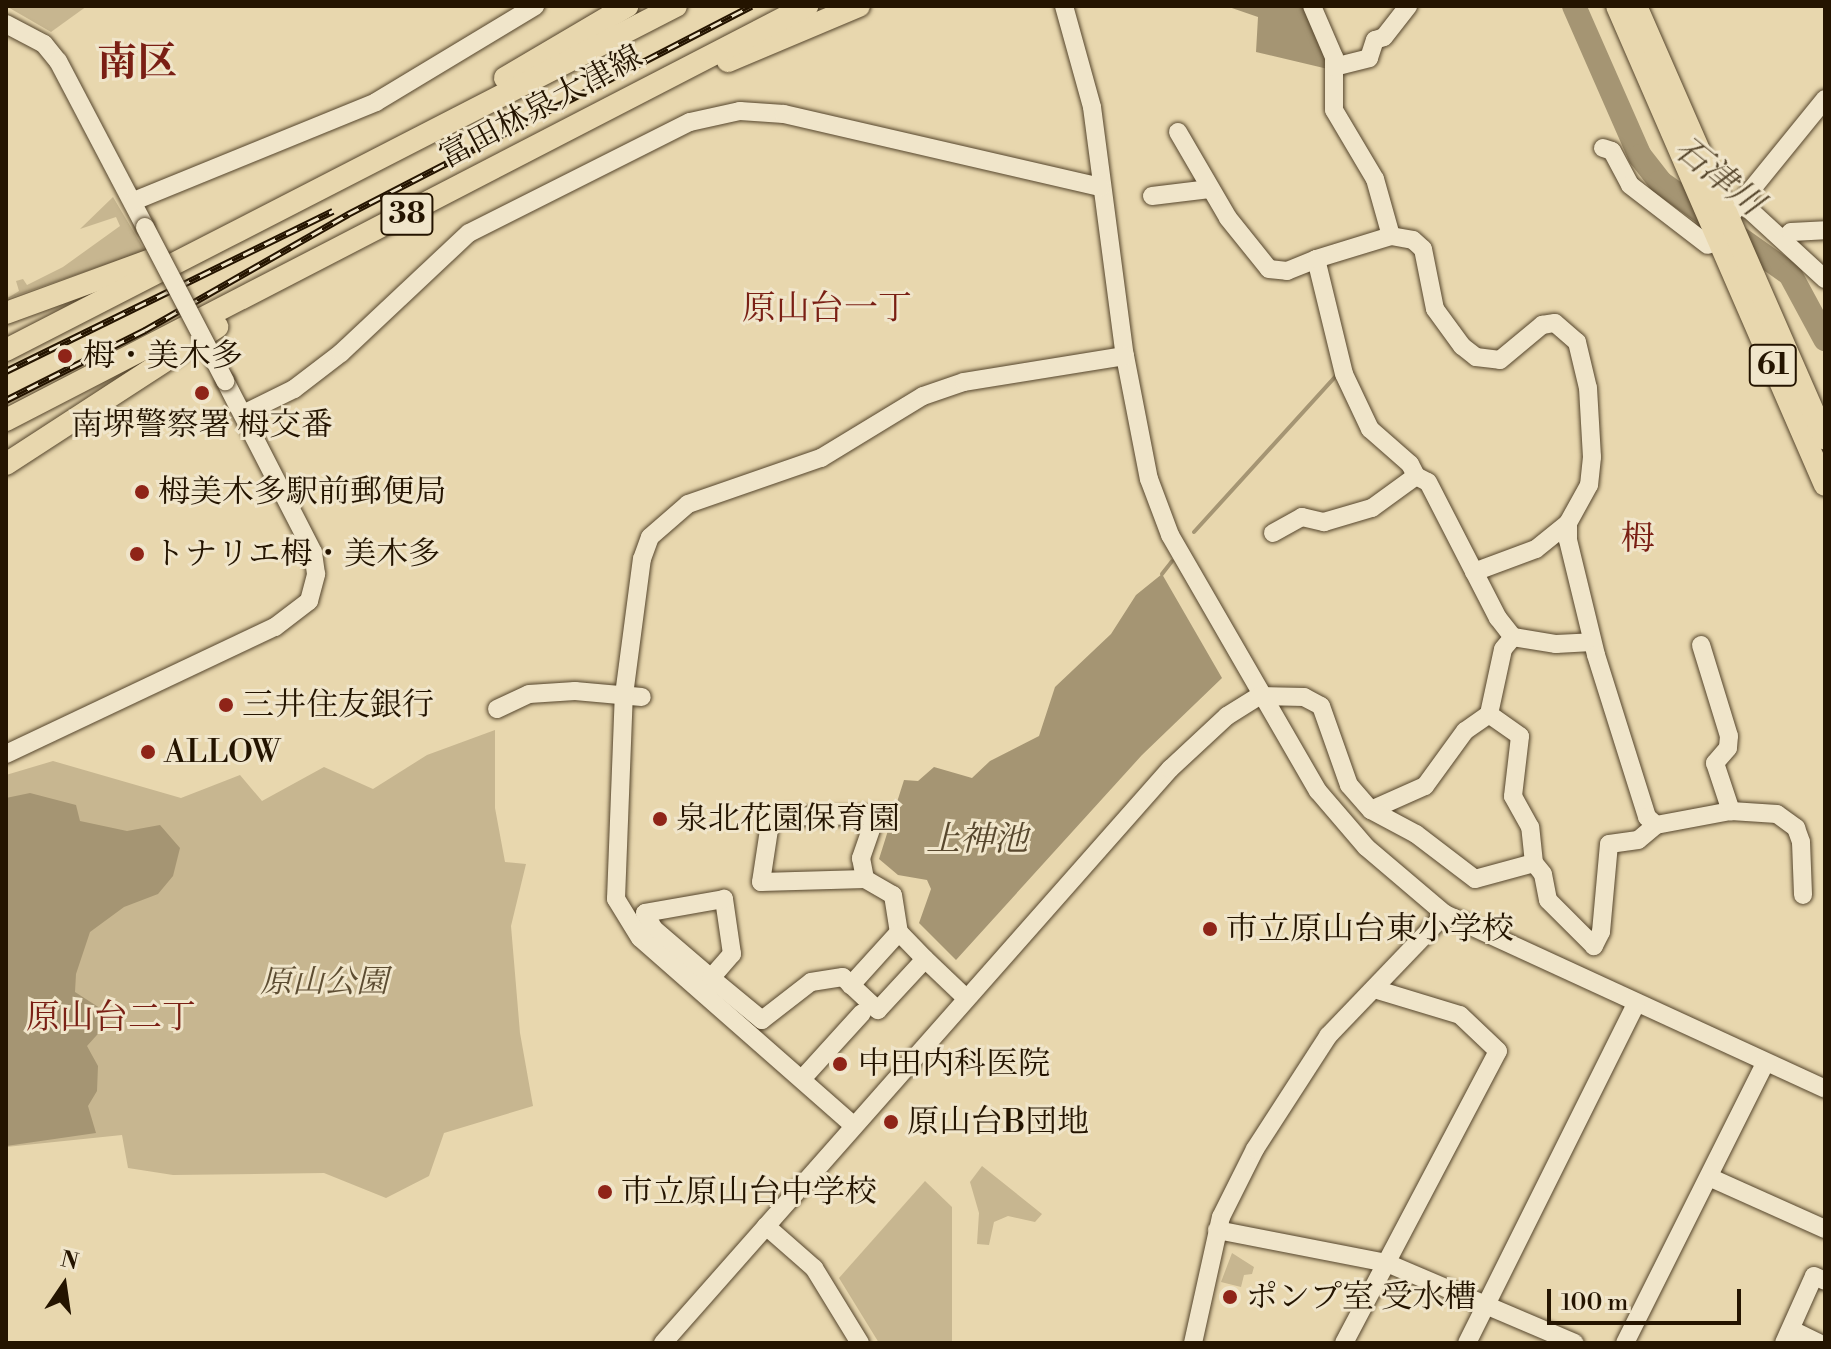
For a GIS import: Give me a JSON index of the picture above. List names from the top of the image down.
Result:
{
  "streets": {
    "main road": ["富田林泉大津線", "38", "61"]
  },
  "districts": [
    "南区",
    "原山台一丁",
    "栂",
    "原山台二丁"
  ],
  "water": ["石津川", "上神池"],
  "parks": ["原山公園"],
  "places": [
    "栂・美木多",
    "南堺警察署 栂交番",
    "栂美木多駅前郵便局",
    "トナリエ栂・美木多",
    "三井住友銀行",
    "ALLOW",
    "泉北花園保育園",
    "市立原山台東小学校",
    "中田内科医院",
    "原山台B団地",
    "市立原山台中学校",
    "ポンプ室 受水槽"
  ],
  "scale_bar": "100 m",
  "north": "top"
}
